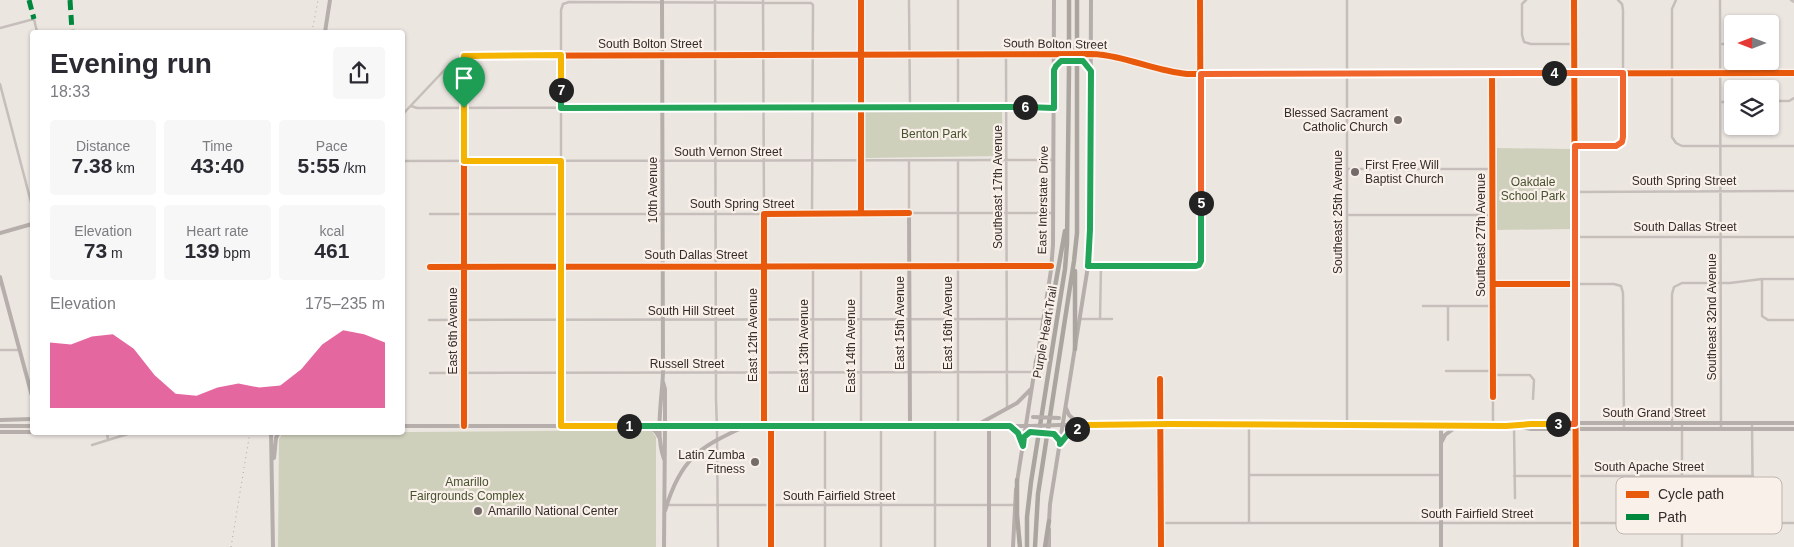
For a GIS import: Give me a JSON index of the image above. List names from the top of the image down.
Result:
{
  "streets": {
    "highway": ["Purple Heart Trail"],
    "main road": [
      "South Bolton Street",
      "South Spring Street",
      "10th Avenue",
      "East Interstate Drive",
      "South Dallas Street",
      "East 15th Avenue",
      "East 6th Avenue",
      "East 12th Avenue",
      "South Grand Street"
    ],
    "street": [
      "South Vernon Street",
      "Southeast 17th Avenue",
      "Southeast 25th Avenue",
      "Southeast 27th Avenue",
      "South Hill Street",
      "Southeast 32nd Avenue",
      "East 16th Avenue",
      "East 13th Avenue",
      "East 14th Avenue",
      "Russell Street",
      "South Apache Street",
      "South Fairfield Street"
    ]
  },
  "crossings": [
    ["South Bolton Street", "Southeast 17th Avenue"],
    ["South Bolton Street", "10th Avenue"],
    ["South Bolton Street", "East Interstate Drive"],
    ["South Bolton Street", "Southeast 25th Avenue"],
    ["South Bolton Street", "Southeast 27th Avenue"],
    ["South Bolton Street", "Southeast 32nd Avenue"],
    ["South Bolton Street", "East 6th Avenue"],
    ["South Bolton Street", "East 12th Avenue"],
    ["South Vernon Street", "Southeast 17th Avenue"],
    ["South Vernon Street", "10th Avenue"],
    ["South Vernon Street", "East Interstate Drive"],
    ["South Vernon Street", "East 15th Avenue"],
    ["South Vernon Street", "East 16th Avenue"],
    ["South Vernon Street", "East 6th Avenue"],
    ["South Vernon Street", "East 12th Avenue"],
    ["South Spring Street", "Southeast 17th Avenue"],
    ["South Spring Street", "10th Avenue"],
    ["South Spring Street", "East Interstate Drive"],
    ["South Spring Street", "Southeast 32nd Avenue"],
    ["South Spring Street", "East 15th Avenue"],
    ["South Spring Street", "East 16th Avenue"],
    ["South Spring Street", "East 6th Avenue"],
    ["South Spring Street", "East 12th Avenue"],
    ["Southeast 17th Avenue", "South Dallas Street"],
    ["Southeast 17th Avenue", "South Hill Street"],
    ["Southeast 17th Avenue", "Russell Street"],
    ["10th Avenue", "South Dallas Street"],
    ["10th Avenue", "South Hill Street"],
    ["10th Avenue", "Russell Street"],
    ["10th Avenue", "South Grand Street"],
    ["East Interstate Drive", "South Dallas Street"],
    ["East Interstate Drive", "South Hill Street"],
    ["East Interstate Drive", "Russell Street"],
    ["East Interstate Drive", "South Grand Street"],
    ["East Interstate Drive", "South Fairfield Street"],
    ["Southeast 25th Avenue", "South Grand Street"],
    ["South Dallas Street", "Southeast 32nd Avenue"],
    ["South Dallas Street", "East 15th Avenue"],
    ["South Dallas Street", "East 16th Avenue"],
    ["South Dallas Street", "East 6th Avenue"],
    ["South Dallas Street", "East 12th Avenue"],
    ["South Dallas Street", "East 13th Avenue"],
    ["South Dallas Street", "East 14th Avenue"],
    ["Southeast 27th Avenue", "South Grand Street"],
    ["South Hill Street", "East 15th Avenue"],
    ["South Hill Street", "East 16th Avenue"],
    ["South Hill Street", "East 6th Avenue"],
    ["South Hill Street", "East 12th Avenue"],
    ["South Hill Street", "East 13th Avenue"],
    ["South Hill Street", "East 14th Avenue"],
    ["Southeast 32nd Avenue", "South Grand Street"],
    ["East 15th Avenue", "Russell Street"],
    ["East 15th Avenue", "South Grand Street"],
    ["East 16th Avenue", "Russell Street"],
    ["East 16th Avenue", "South Grand Street"],
    ["East 6th Avenue", "Russell Street"],
    ["East 6th Avenue", "South Grand Street"],
    ["East 12th Avenue", "Russell Street"],
    ["East 12th Avenue", "South Grand Street"],
    ["East 13th Avenue", "Russell Street"],
    ["East 13th Avenue", "South Grand Street"],
    ["East 14th Avenue", "Russell Street"],
    ["East 14th Avenue", "South Grand Street"]
  ],
  "parks": ["Benton Park", "Oakdale School Park", "Amarillo Fairgrounds Complex"],
  "places": [
    "Blessed Sacrament Catholic Church",
    "First Free Will Baptist Church",
    "Latin Zumba Fitness",
    "Amarillo National Center"
  ],
  "legend": ["Cycle path", "Path"],
  "north": "left",
  "page": {
    "heading": ["Evening run", "18:33"],
    "pins": [
      "4",
      "7",
      "6",
      "5",
      "3",
      "1",
      "2"
    ],
    "stats": [
      ["Distance", "7.38 km"],
      ["Time", "43:40"],
      ["Pace", "5:55 /km"],
      ["Elevation", "73 m"],
      ["Heart rate", "139 bpm"],
      ["kcal", "461"]
    ],
    "chart": ["Elevation", "175–235 m"]
  }
}
